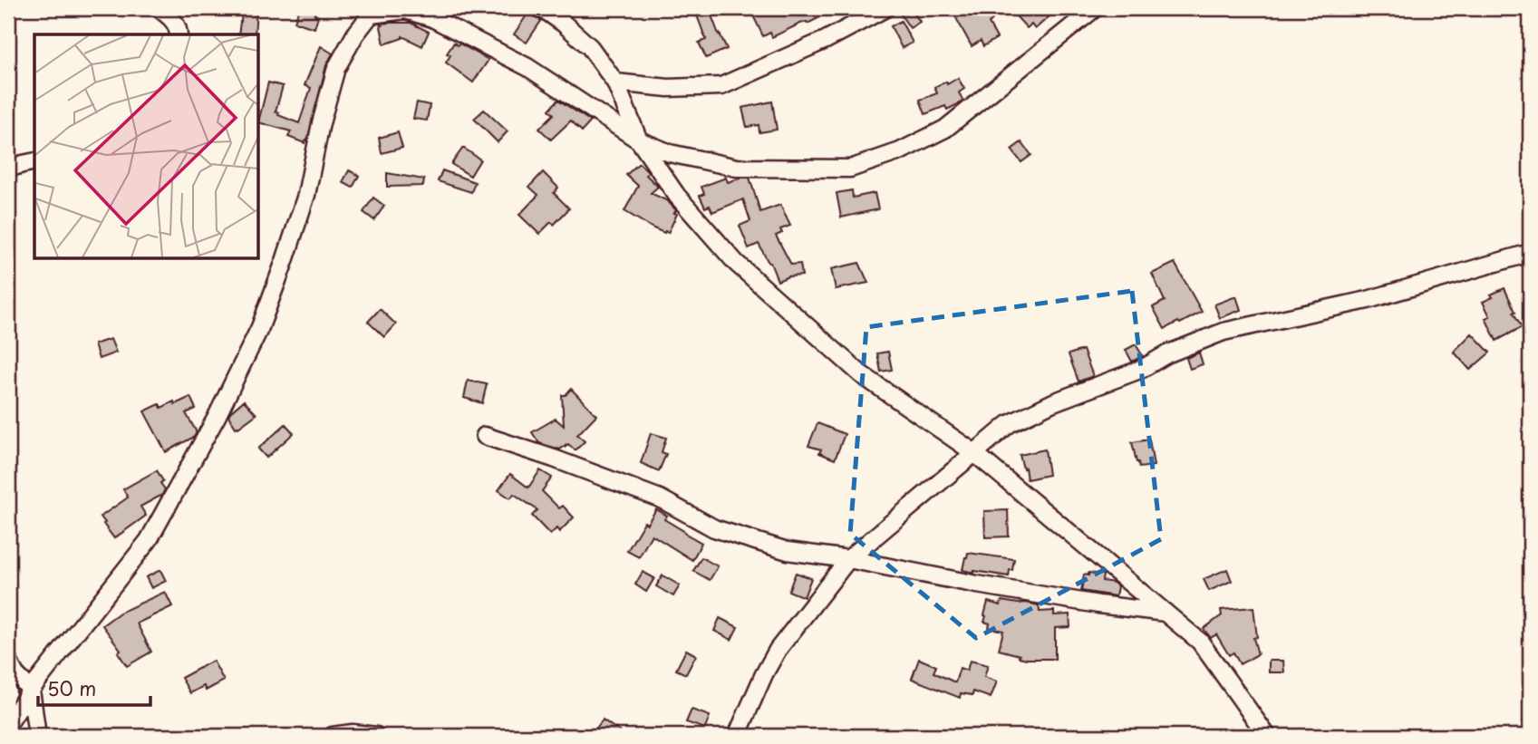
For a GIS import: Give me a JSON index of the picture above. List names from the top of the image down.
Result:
{
  "scale_bar": "50 m"
}
